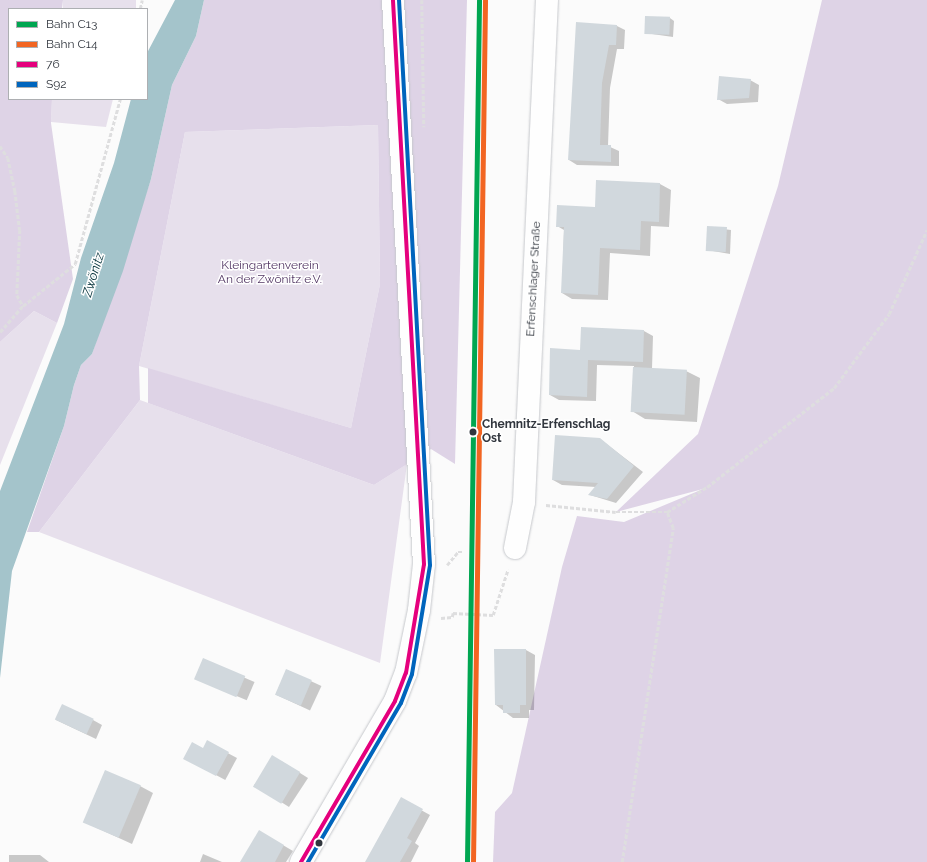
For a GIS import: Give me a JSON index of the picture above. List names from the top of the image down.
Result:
{
  "streets": {
    "main road": ["Erfenschlager Straße"]
  },
  "water": ["Zwönitz"],
  "parks": ["Kleingartenverein An der Zwönitz e.V."],
  "places": ["Chemnitz-Erfenschlag Ost"],
  "lines": [
    "rail line C13",
    "rail line C14",
    "transit line 76",
    "transit line S92"
  ],
  "legend": [
    "Bahn C13",
    "Bahn C14",
    "76",
    "S92"
  ]
}
